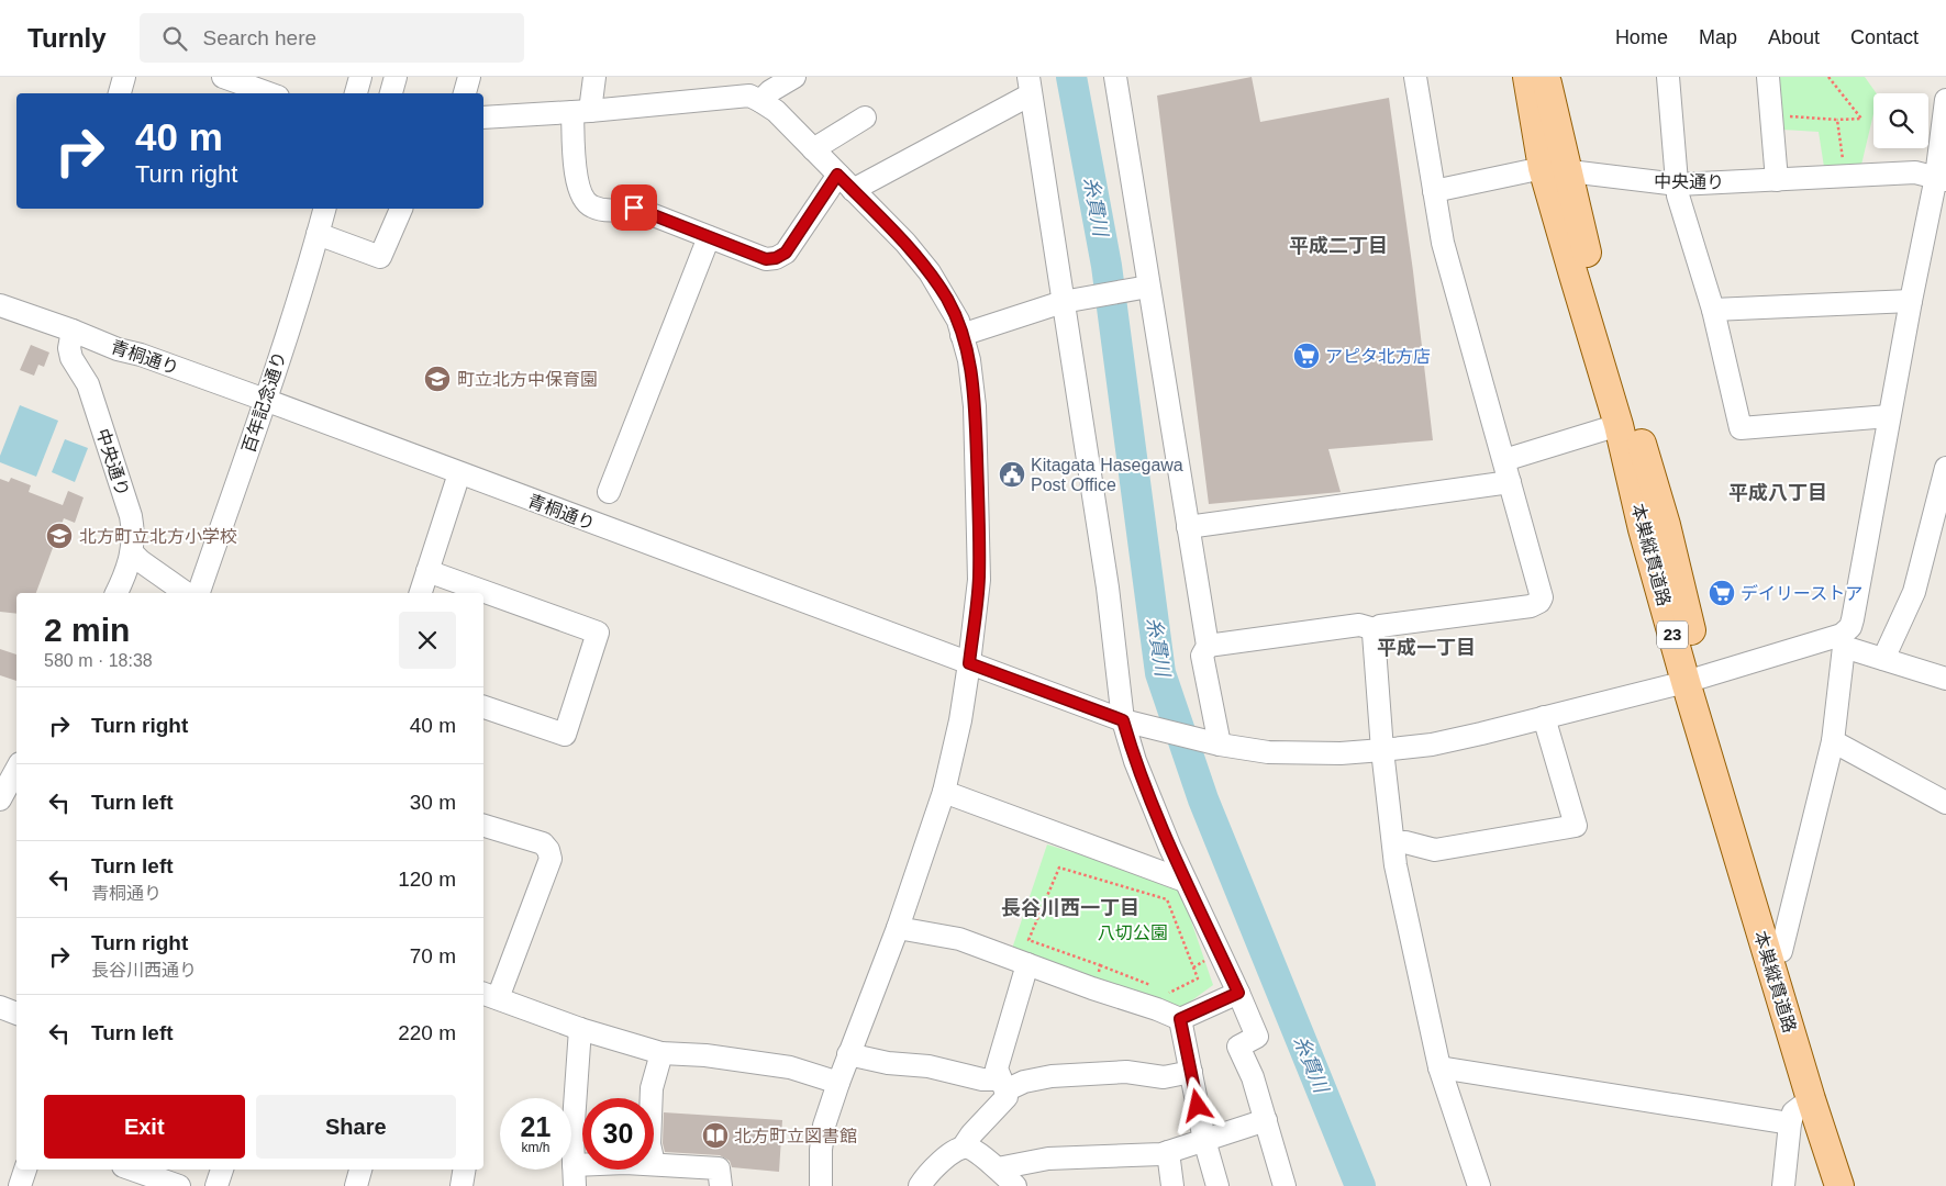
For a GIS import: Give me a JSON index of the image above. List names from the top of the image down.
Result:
{
  "streets": {
    "main road": ["本巣縦貫道路", "23"],
    "street": ["中央通り", "青桐通り", "百年記念通り"]
  },
  "crossings": [
    ["中央通り", "青桐通り"],
    ["中央通り", "本巣縦貫道路"],
    ["青桐通り", "百年記念通り"],
    ["青桐通り", "本巣縦貫道路"]
  ],
  "districts": [
    "平成二丁目",
    "平成八丁目",
    "平成一丁目",
    "長谷川西一丁目"
  ],
  "water": ["糸貫川"],
  "parks": ["八切公園"],
  "places": {
    "supermarket": ["アピタ北方店", "デイリーストア"],
    "school or university": ["町立北方中保育園", "北方町立北方小学校"],
    "public building": ["Kitagata Hasegawa Post Office"],
    "library": ["北方町立図書館"]
  },
  "page": {
    "header": "Turnly",
    "search": "Search here",
    "nav": [
      "Home",
      "Map",
      "About",
      "Contact"
    ],
    "turn": ["40 m", "Turn right"],
    "heading": ["2 min", "580 m · 18:38"],
    "list": [
      {
        "name": "Turn right",
        "value": "40 m"
      },
      {
        "name": "Turn left",
        "value": "30 m"
      },
      {
        "name": "Turn left",
        "note": "青桐通り",
        "value": "120 m"
      },
      {
        "name": "Turn right",
        "note": "長谷川西通り",
        "value": "70 m"
      },
      {
        "name": "Turn left",
        "value": "220 m"
      }
    ],
    "buttons": ["Exit", "Share"],
    "speed": "21 km/h",
    "limit": "30"
  }
}
